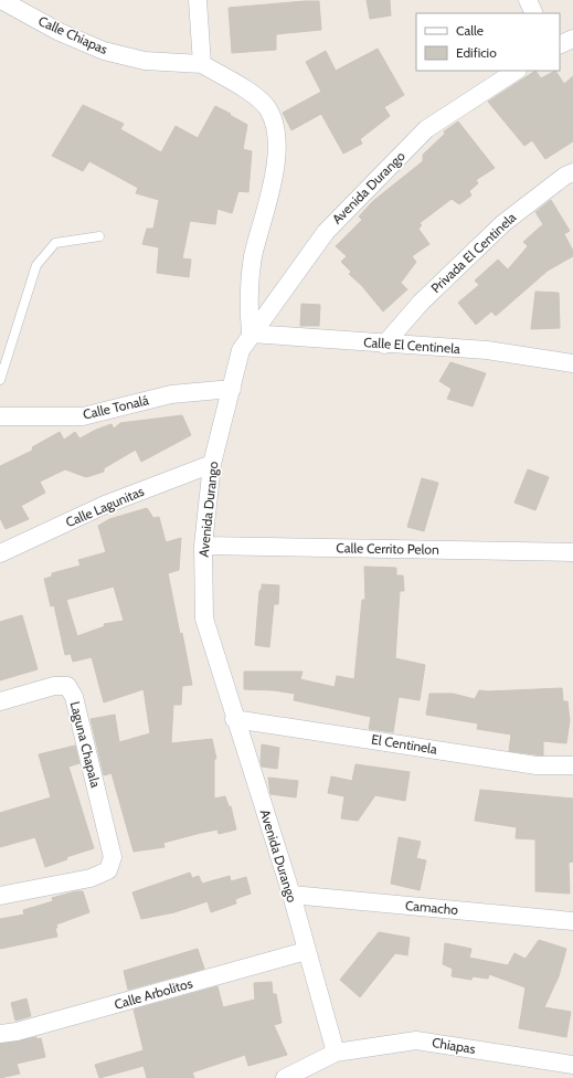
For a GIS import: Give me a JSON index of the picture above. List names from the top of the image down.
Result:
{
  "streets": {
    "street": [
      "Calle Chiapas",
      "Avenida Durango",
      "Privada El Centinela",
      "Calle El Centinela",
      "Calle Tonalá",
      "Calle Lagunitas",
      "Calle Cerrito Pelon",
      "Laguna Chapala",
      "El Centinela",
      "Camacho",
      "Calle Arbolitos",
      "Chiapas"
    ]
  },
  "crossings": [
    ["Avenida Durango", "Calle El Centinela"],
    ["Avenida Durango", "Calle Tonalá"],
    ["Avenida Durango", "Calle Lagunitas"],
    ["Avenida Durango", "Calle Cerrito Pelon"],
    ["Avenida Durango", "El Centinela"],
    ["Avenida Durango", "Camacho"],
    ["Avenida Durango", "Calle Arbolitos"],
    ["Avenida Durango", "Chiapas"],
    ["Privada El Centinela", "Calle El Centinela"]
  ],
  "legend": ["Calle", "Edificio"]
}
